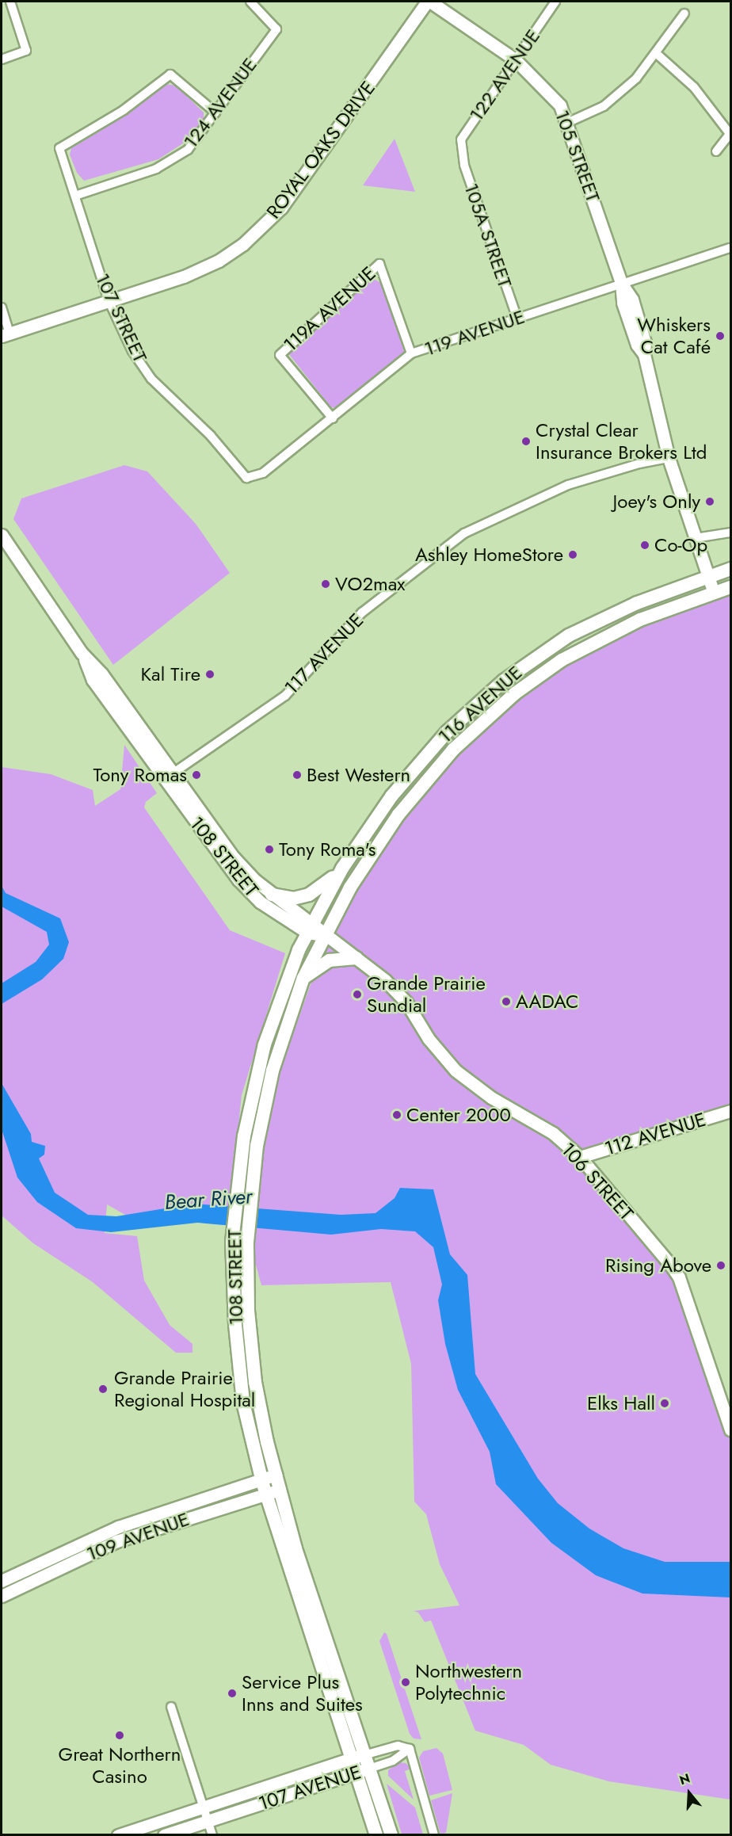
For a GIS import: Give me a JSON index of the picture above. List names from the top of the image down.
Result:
{
  "streets": {
    "main road": ["116 AVENUE", "108 STREET"],
    "street": [
      "122 AVENUE",
      "124 AVENUE",
      "ROYAL OAKS DRIVE",
      "105 STREET",
      "105A STREET",
      "119A AVENUE",
      "107 STREET",
      "119 AVENUE",
      "117 AVENUE",
      "112 AVENUE",
      "106 STREET",
      "109 AVENUE",
      "107 AVENUE"
    ]
  },
  "crossings": [
    ["122 AVENUE", "105 STREET"],
    ["122 AVENUE", "105A STREET"],
    ["124 AVENUE", "107 STREET"],
    ["ROYAL OAKS DRIVE", "105 STREET"],
    ["ROYAL OAKS DRIVE", "107 STREET"],
    ["105 STREET", "119 AVENUE"],
    ["105 STREET", "117 AVENUE"],
    ["105 STREET", "116 AVENUE"],
    ["105A STREET", "119 AVENUE"],
    ["119A AVENUE", "119 AVENUE"],
    ["107 STREET", "119 AVENUE"],
    ["117 AVENUE", "108 STREET"],
    ["116 AVENUE", "108 STREET"],
    ["116 AVENUE", "106 STREET"],
    ["108 STREET", "106 STREET"],
    ["108 STREET", "109 AVENUE"],
    ["108 STREET", "107 AVENUE"],
    ["112 AVENUE", "106 STREET"]
  ],
  "water": ["Bear River"],
  "places": [
    "Whiskers Cat Café",
    "Crystal Clear Insurance Brokers Ltd",
    "Joey's Only",
    "Co-Op",
    "Ashley HomeStore",
    "VO2max",
    "Kal Tire",
    "Tony Romas",
    "Best Western",
    "Tony Roma's",
    "Grande Prairie Sundial",
    "AADAC",
    "Center 2000",
    "Rising Above",
    "Grande Prairie Regional Hospital",
    "Elks Hall",
    "Northwestern Polytechnic",
    "Service Plus Inns and Suites",
    "Great Northern Casino"
  ],
  "north": "top"
}
